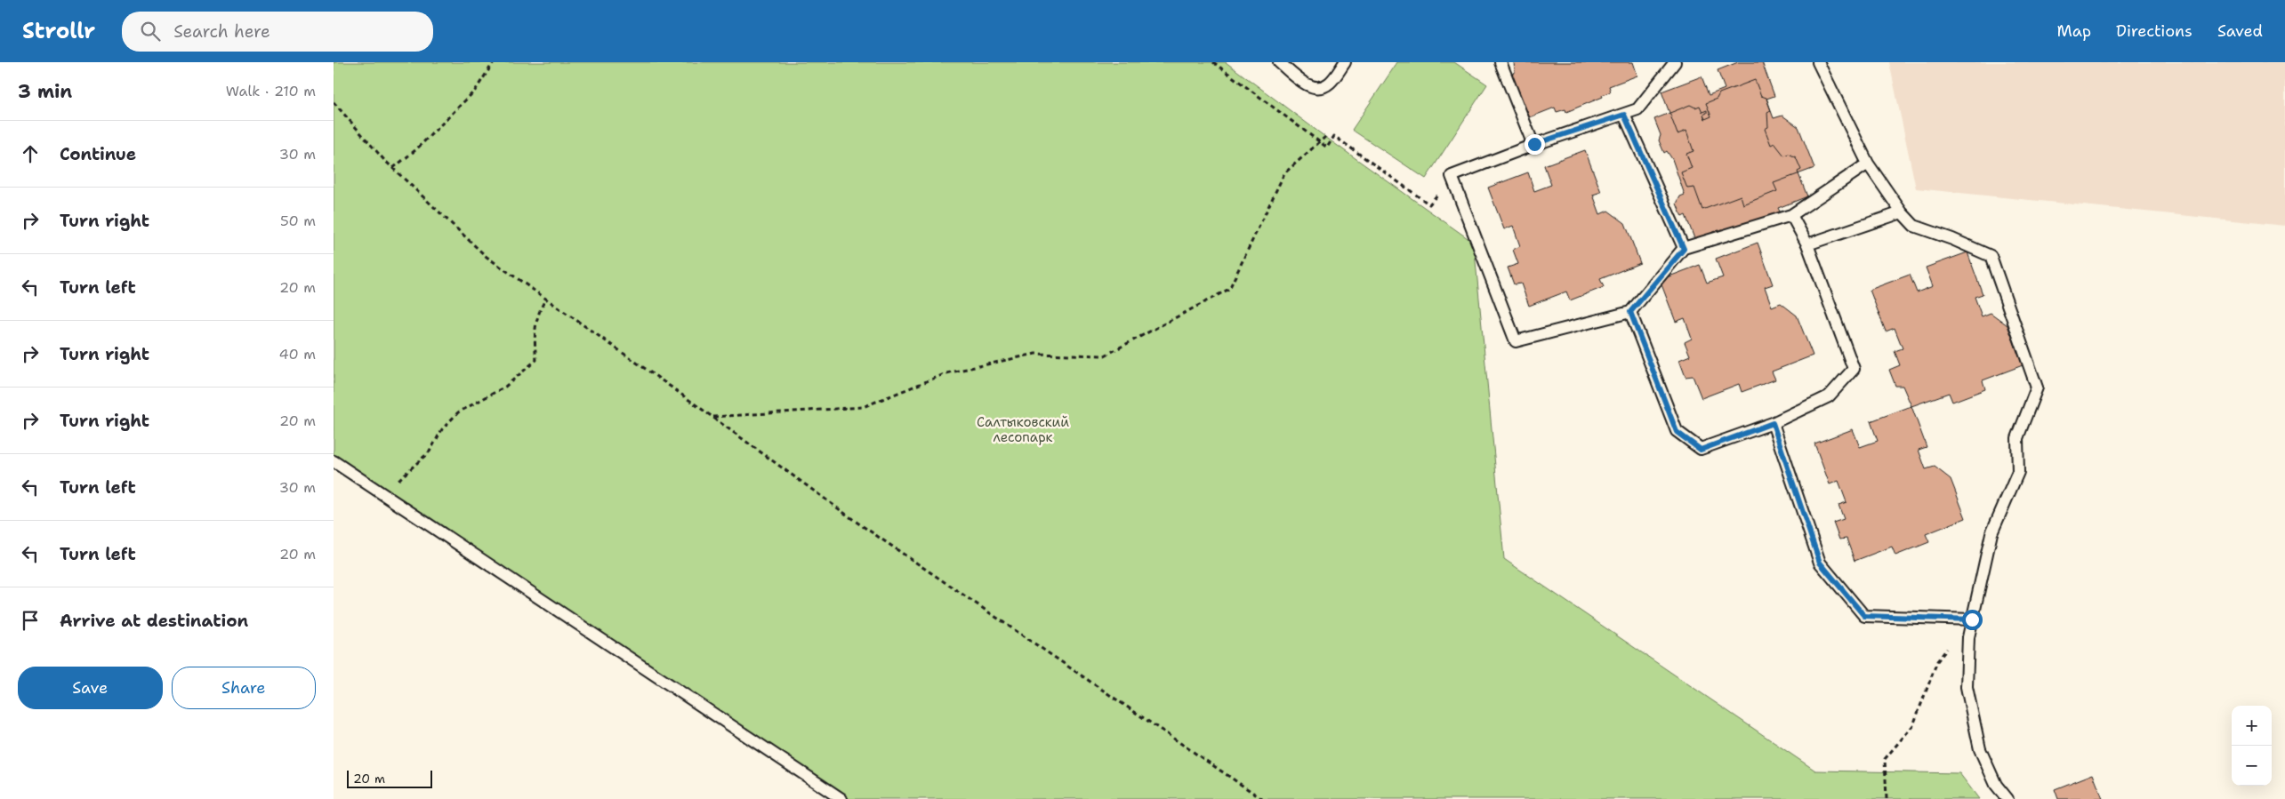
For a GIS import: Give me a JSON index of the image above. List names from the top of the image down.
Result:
{
  "parks": ["Салтыковский лесопарк"],
  "scale_bar": "20 m",
  "page": {
    "header": "Strollr",
    "search": "Search here",
    "nav": ["Map", "Directions", "Saved"],
    "heading": ["3 min", "Walk · 210 m"],
    "list": [
      ["Continue", "30 m"],
      ["Turn right", "50 m"],
      ["Turn left", "20 m"],
      ["Turn right", "40 m"],
      ["Turn right", "20 m"],
      ["Turn left", "30 m"],
      ["Turn left", "20 m"],
      "Arrive at destination"
    ],
    "buttons": ["Save", "Share"],
    "map_buttons": ["+", "−"],
    "scale": "20 m"
  }
}
